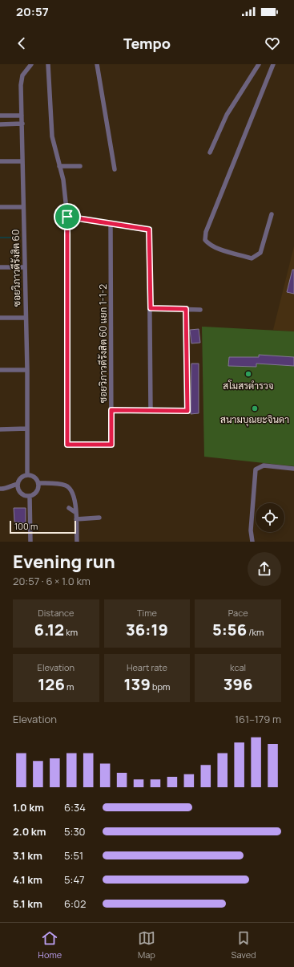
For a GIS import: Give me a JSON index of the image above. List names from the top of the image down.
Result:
{
  "streets": {
    "street": ["ซอยวิภาวดีรังสิต 60", "ซอยวิภาวดีรังสิต 60 แยก 1-1-2"]
  },
  "places": ["สโมสรตำรวจ", "สนามบุณยะจินดา"],
  "scale_bar": "100 m",
  "page": {
    "status": "20:57",
    "header": "Tempo",
    "scale": "100 m",
    "heading": ["Evening run", "20:57 · 6 × 1.0 km"],
    "stats": [
      ["Distance", "6.12 km"],
      ["Time", "36:19"],
      ["Pace", "5:56 /km"],
      ["Elevation", "126 m"],
      ["Heart rate", "139 bpm"],
      ["kcal", "396"]
    ],
    "chart": ["Elevation", "161–179 m"],
    "list": [
      {
        "name": "1.0 km",
        "note": "6:34"
      },
      {
        "name": "2.0 km",
        "note": "5:30"
      },
      {
        "name": "3.1 km",
        "note": "5:51"
      },
      {
        "name": "4.1 km",
        "note": "5:47"
      },
      {
        "name": "5.1 km",
        "note": "6:02"
      }
    ],
    "tabs": ["Home", "Map", "Saved"]
  }
}
